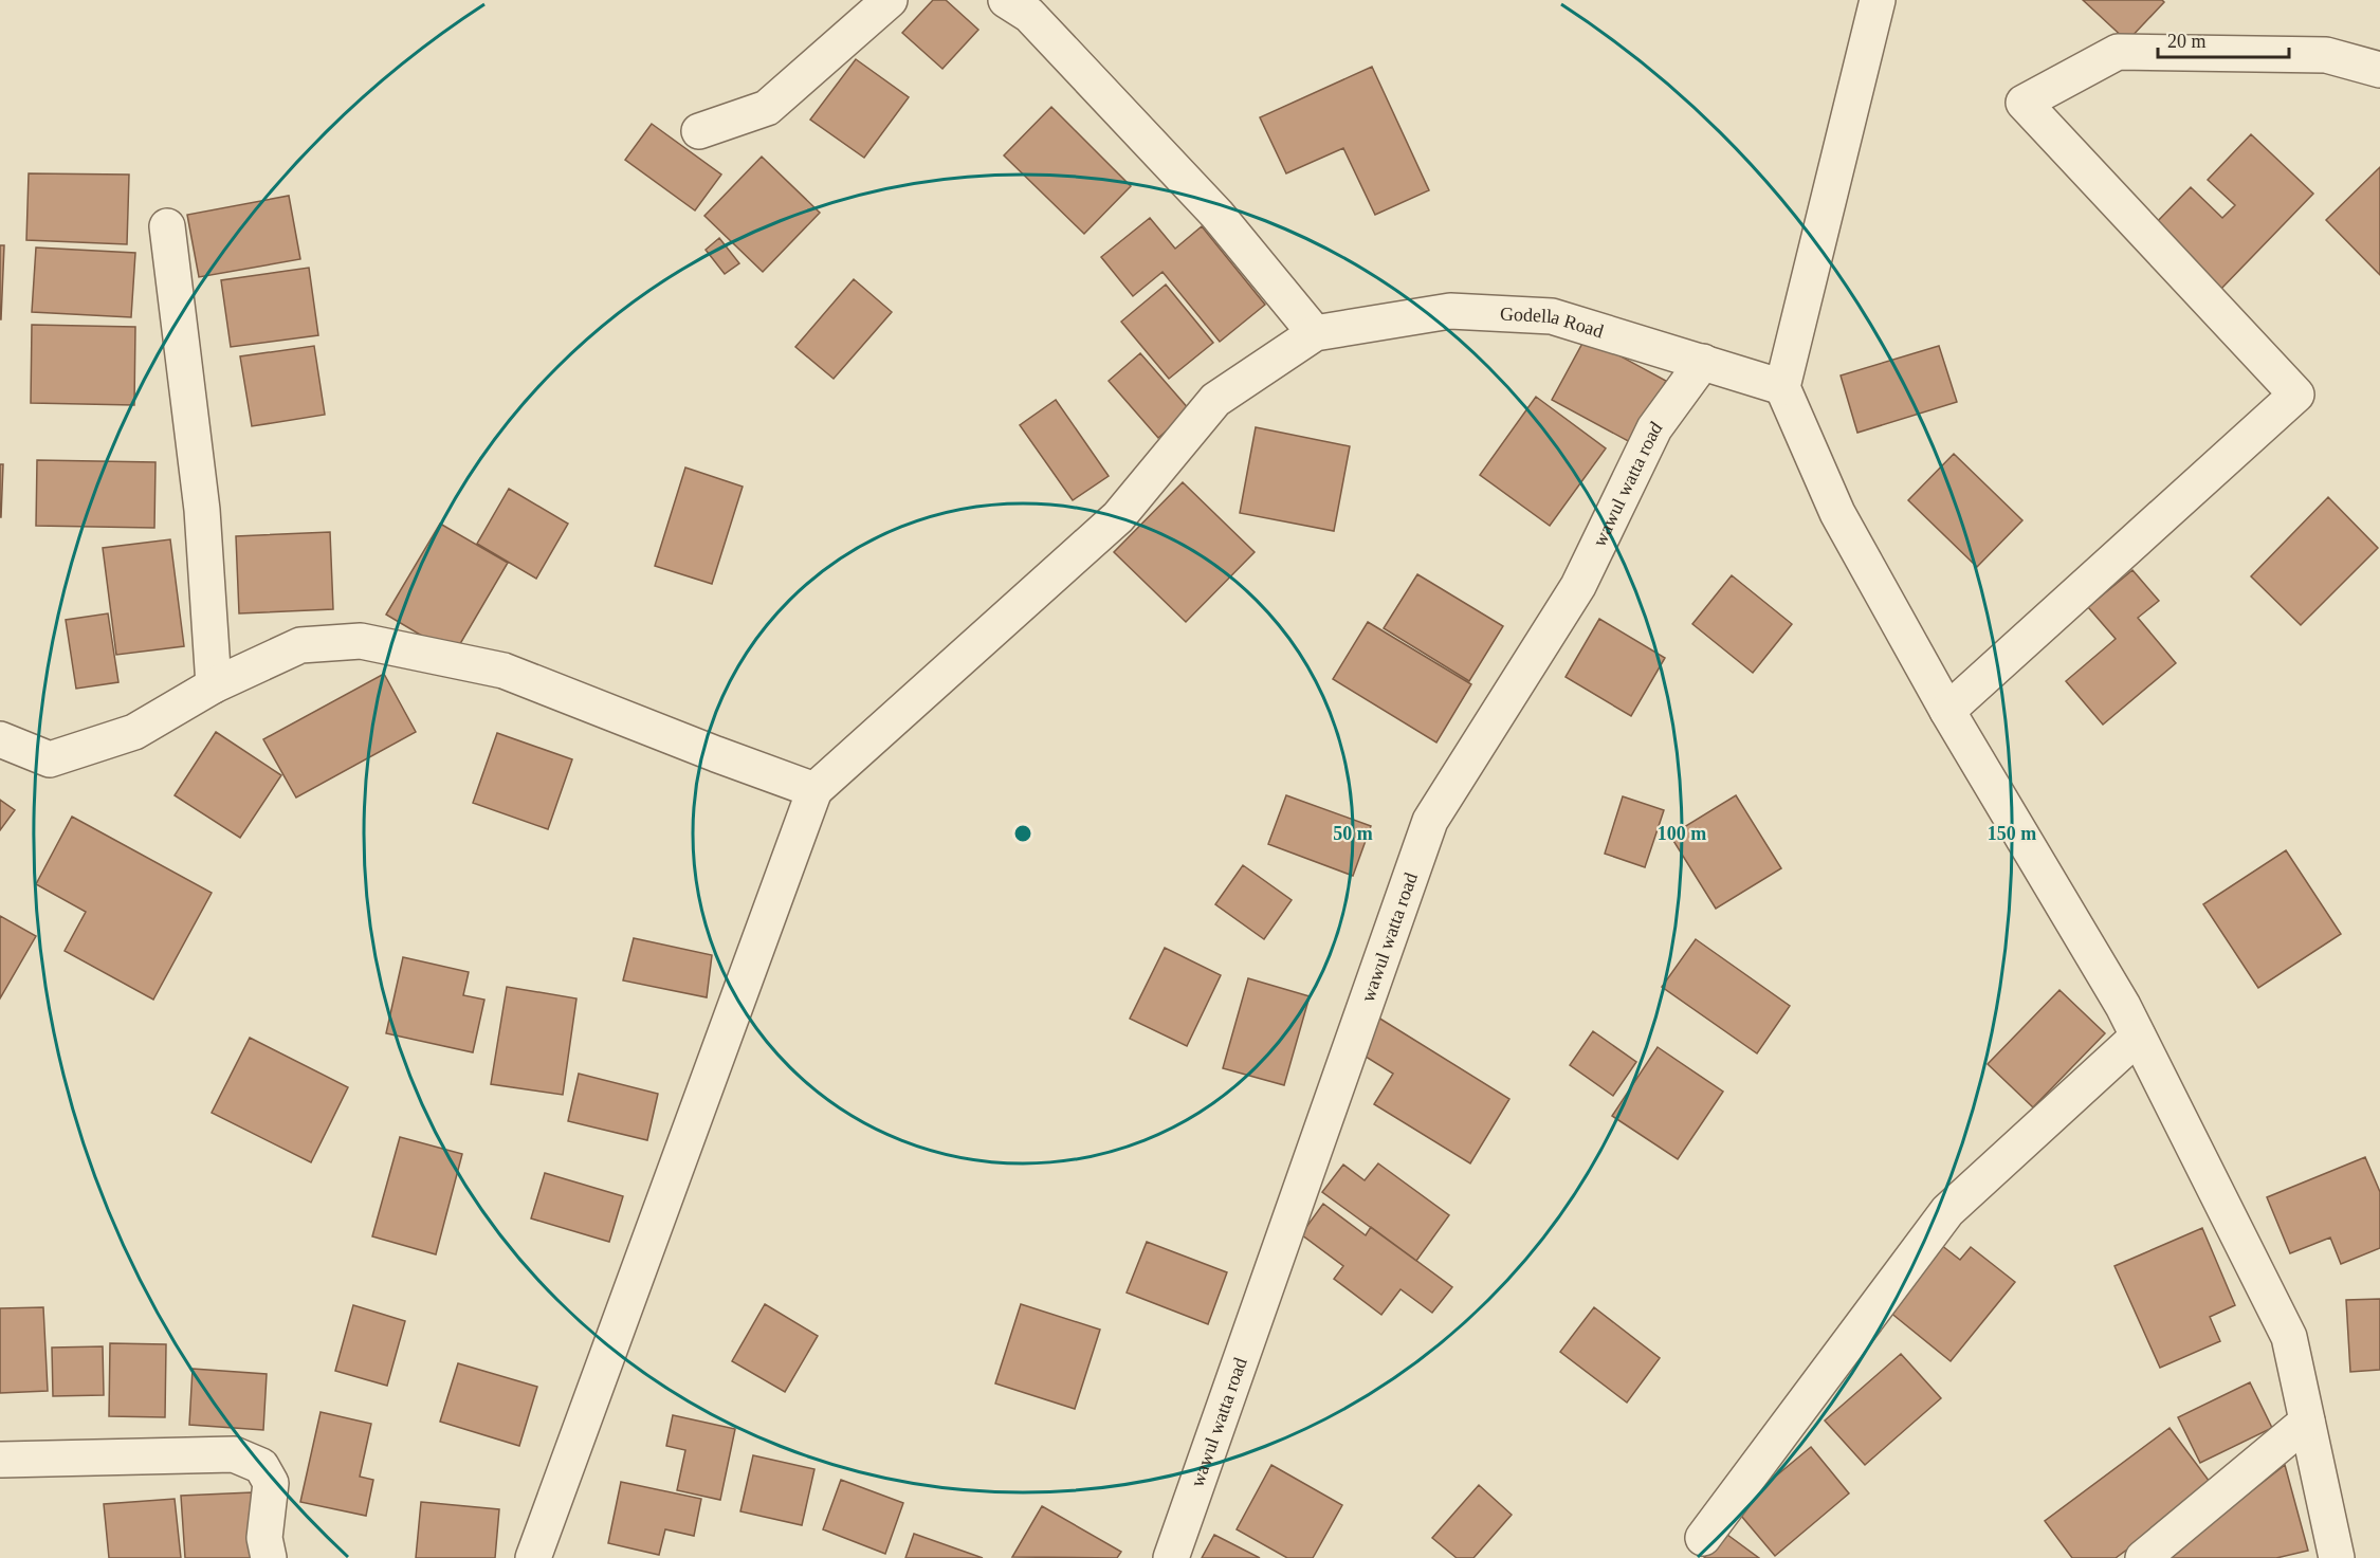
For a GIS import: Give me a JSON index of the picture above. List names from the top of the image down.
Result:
{
  "streets": {
    "street": ["Godella Road", "wawul watta road"]
  },
  "crossings": [
    ["Godella Road", "wawul watta road"]
  ],
  "scale_bar": "20 m",
  "rings": ["50 m", "100 m", "150 m"]
}
